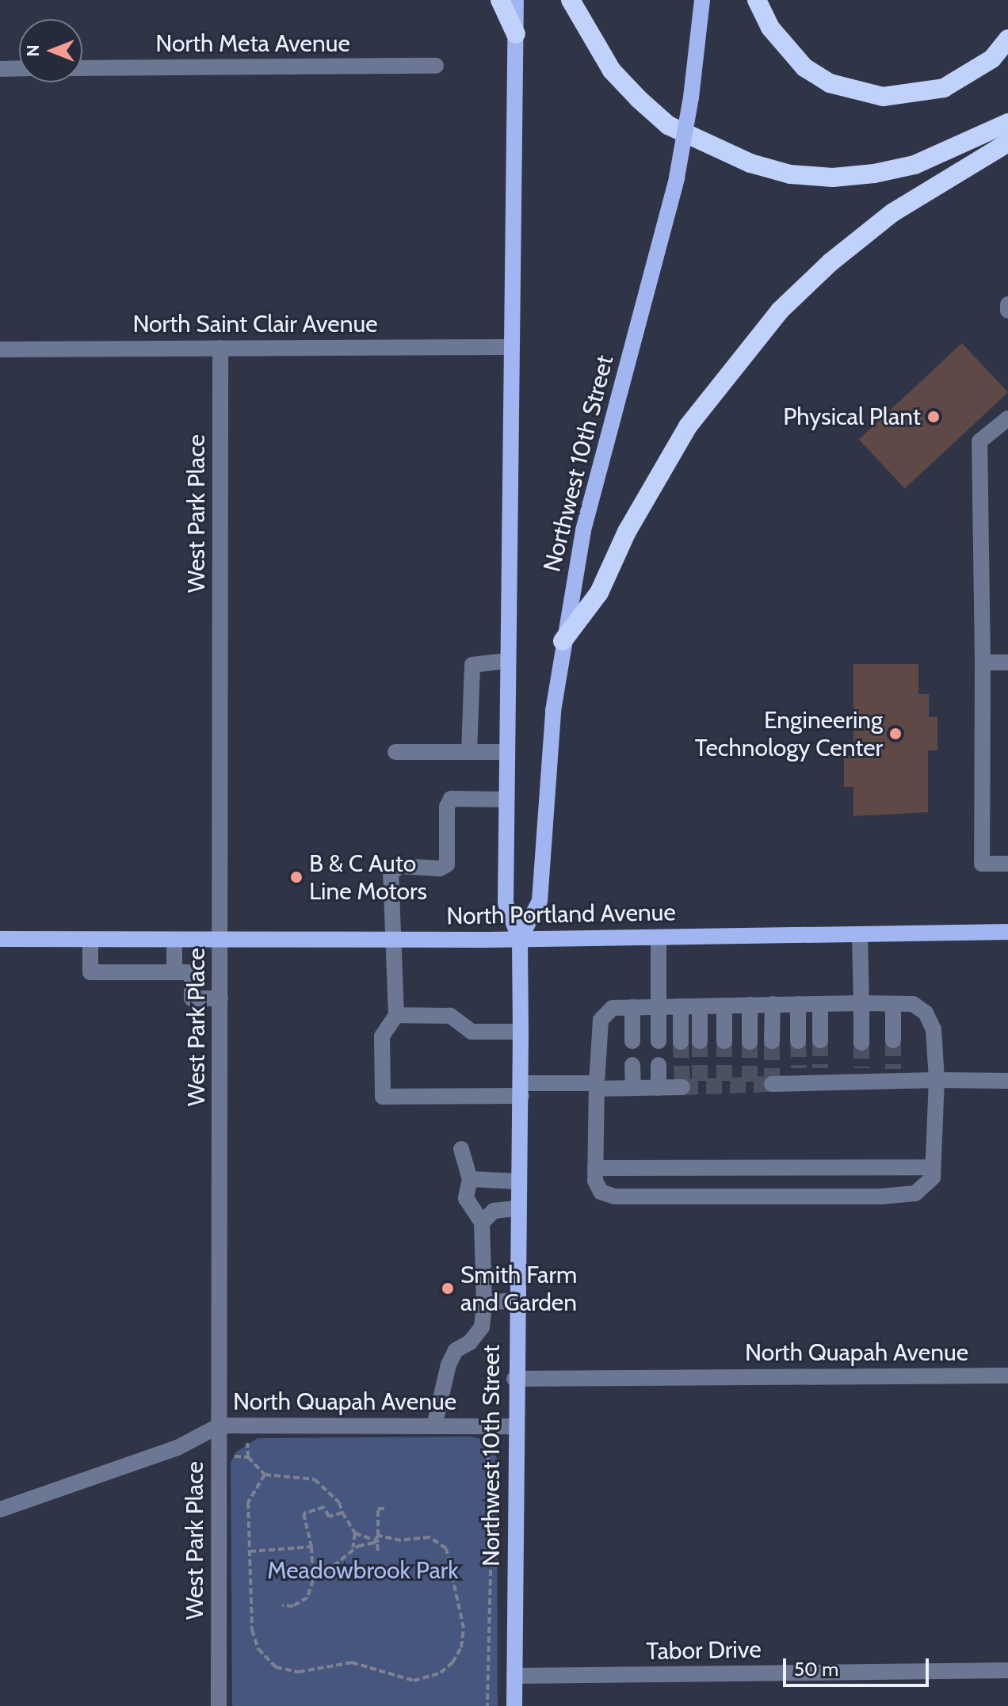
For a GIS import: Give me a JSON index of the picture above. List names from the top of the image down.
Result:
{
  "streets": {
    "main road": ["Northwest 10th Street", "North Portland Avenue"],
    "street": [
      "North Meta Avenue",
      "North Saint Clair Avenue",
      "West Park Place",
      "North Quapah Avenue",
      "Tabor Drive"
    ]
  },
  "crossings": [
    ["North Saint Clair Avenue", "Northwest 10th Street"],
    ["North Saint Clair Avenue", "West Park Place"],
    ["Northwest 10th Street", "North Portland Avenue"],
    ["Northwest 10th Street", "North Quapah Avenue"],
    ["Northwest 10th Street", "Tabor Drive"],
    ["West Park Place", "North Portland Avenue"],
    ["West Park Place", "North Quapah Avenue"]
  ],
  "parks": ["Meadowbrook Park"],
  "places": [
    "Physical Plant",
    "Engineering Technology Center",
    "B & C Auto Line Motors",
    "Smith Farm and Garden"
  ],
  "scale_bar": "50 m",
  "north": "left"
}
